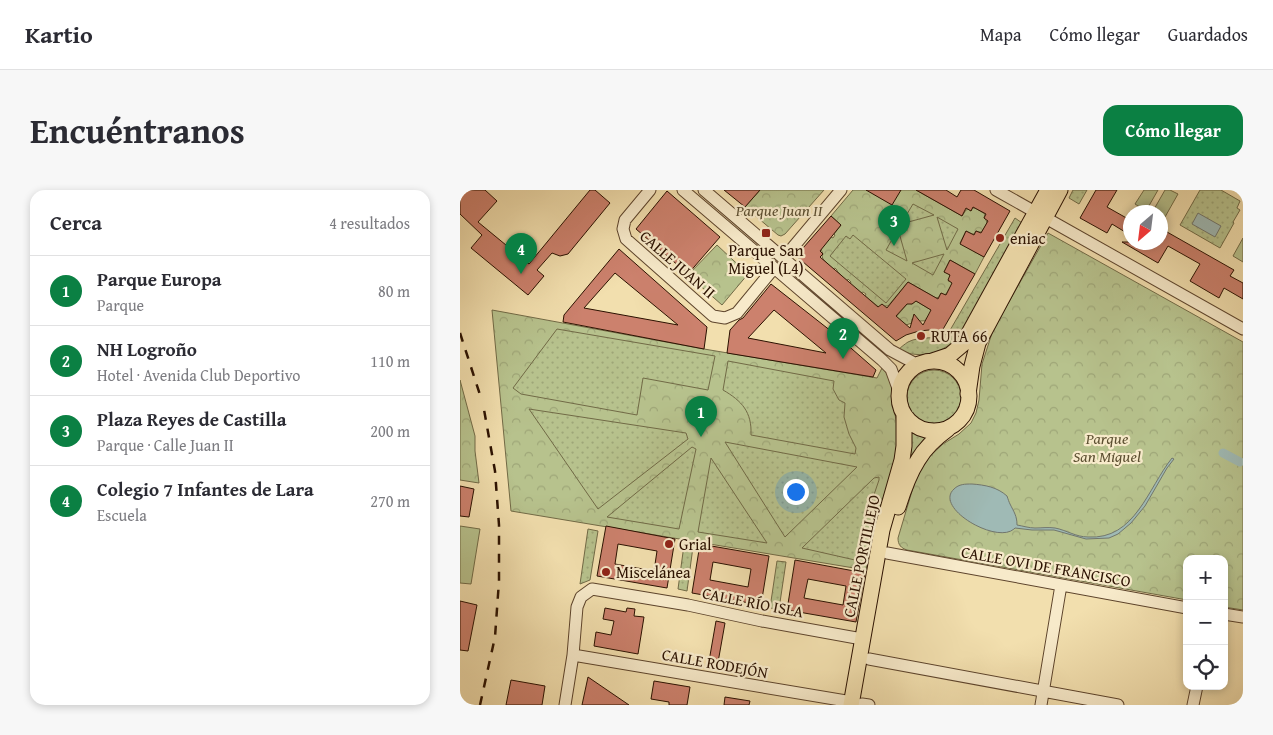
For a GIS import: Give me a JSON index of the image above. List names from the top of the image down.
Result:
{
  "streets": {
    "main road": ["CALLE PORTILLEJO"],
    "street": [
      "CALLE JUAN II",
      "CALLE OVI DE FRANCISCO",
      "CALLE RÍO ISLA",
      "CALLE RODEJÓN"
    ]
  },
  "crossings": [
    ["CALLE PORTILLEJO", "CALLE OVI DE FRANCISCO"],
    ["CALLE PORTILLEJO", "CALLE RÍO ISLA"],
    ["CALLE PORTILLEJO", "CALLE RODEJÓN"],
    ["CALLE RÍO ISLA", "CALLE RODEJÓN"]
  ],
  "parks": ["Parque Juan II", "Parque San Miguel"],
  "places": {
    "transit": ["Parque San Miguel (L4)"],
    "other": [
      "eniac",
      "RUTA 66",
      "Grial",
      "Miscelánea"
    ]
  },
  "north": "bottom left",
  "page": {
    "header": "Kartio",
    "nav": ["Mapa", "Cómo llegar", "Guardados"],
    "title": "Encuéntranos",
    "buttons": "Cómo llegar",
    "heading": ["Cerca", "4 resultados"],
    "pins": [
      "3",
      "4",
      "2",
      "1"
    ],
    "list": [
      {
        "mark": "1",
        "name": "Parque Europa",
        "note": "Parque",
        "value": "80 m"
      },
      {
        "mark": "2",
        "name": "NH Logroño",
        "note": "Hotel · Avenida Club Deportivo",
        "value": "110 m"
      },
      {
        "mark": "3",
        "name": "Plaza Reyes de Castilla",
        "note": "Parque · Calle Juan II",
        "value": "200 m"
      },
      {
        "mark": "4",
        "name": "Colegio 7 Infantes de Lara",
        "note": "Escuela",
        "value": "270 m"
      }
    ],
    "map_buttons": ["+", "−"]
  }
}
